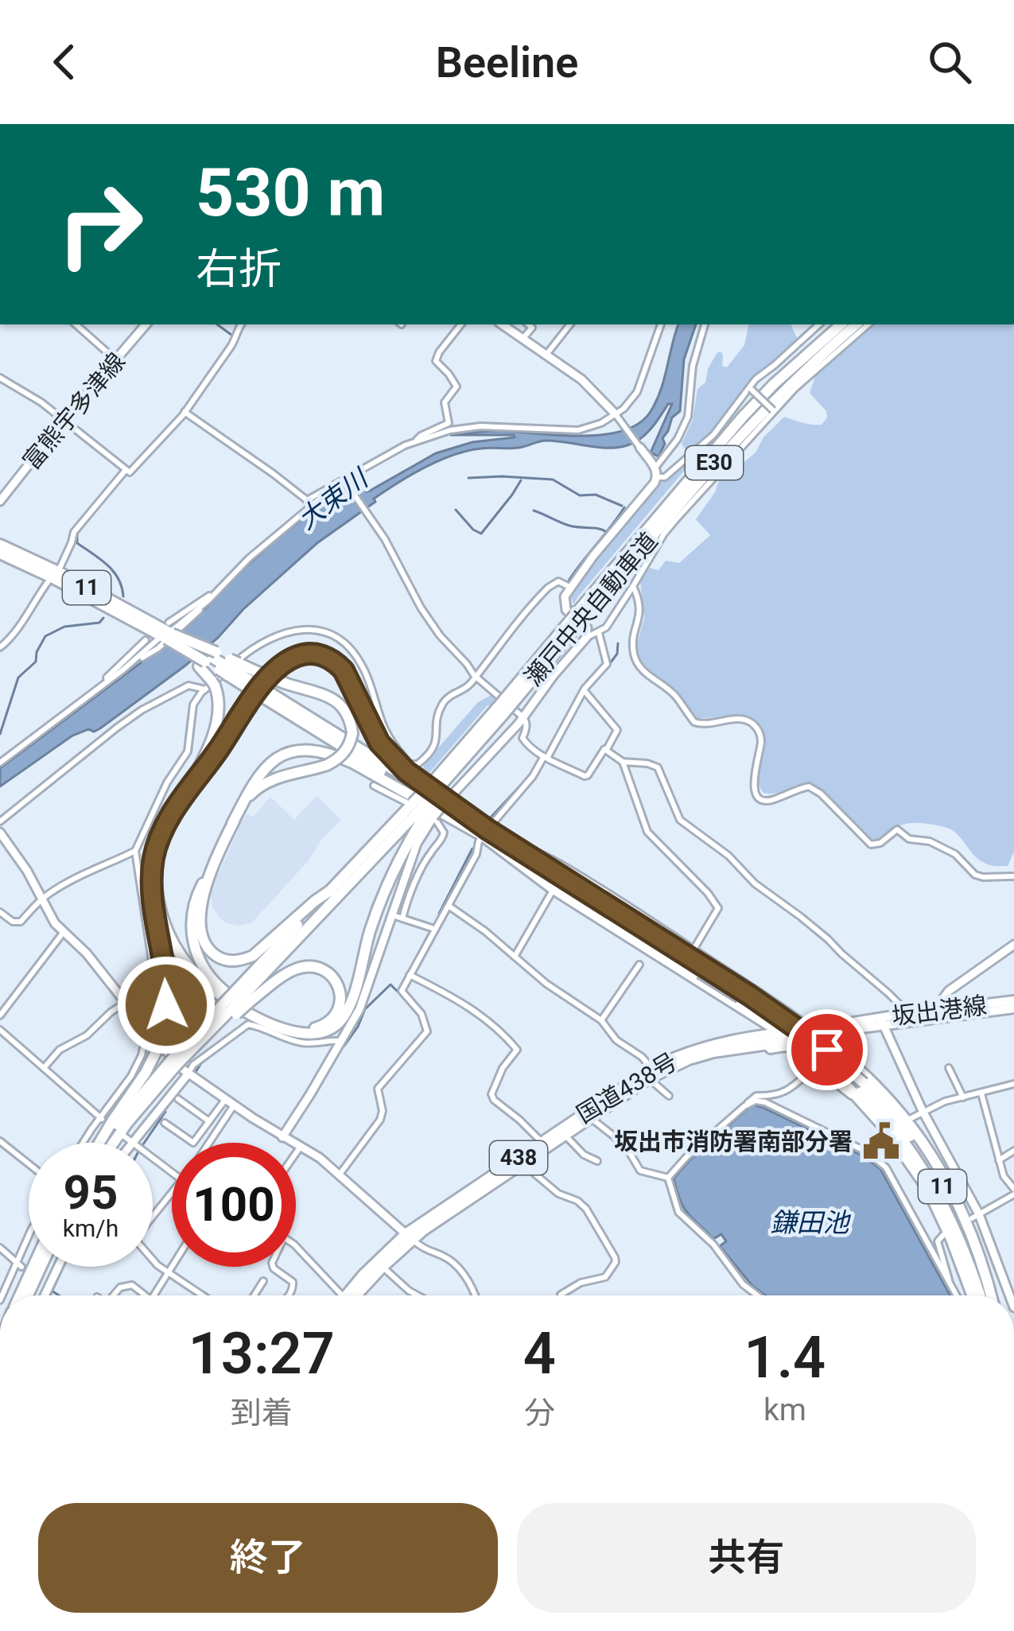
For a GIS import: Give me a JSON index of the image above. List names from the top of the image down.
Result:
{
  "streets": {
    "highway": [
      "E30",
      "11",
      "瀬戸中央自動車道",
      "国道438号",
      "438"
    ],
    "main road": ["坂出港線"],
    "street": ["富熊宇多津線"]
  },
  "crossings": [
    ["11", "坂出港線"],
    ["11", "国道438号"],
    ["坂出港線", "国道438号"]
  ],
  "water": ["大束川", "鎌田池"],
  "places": {
    "public building": ["坂出市消防署南部分署"]
  },
  "page": {
    "header": "Beeline",
    "turn": ["530 m", "右折"],
    "speed": "95 km/h",
    "limit": "100",
    "eta": [
      "13:27",
      "到着",
      "4",
      "分",
      "1.4",
      "km"
    ],
    "buttons": ["終了", "共有"]
  }
}
